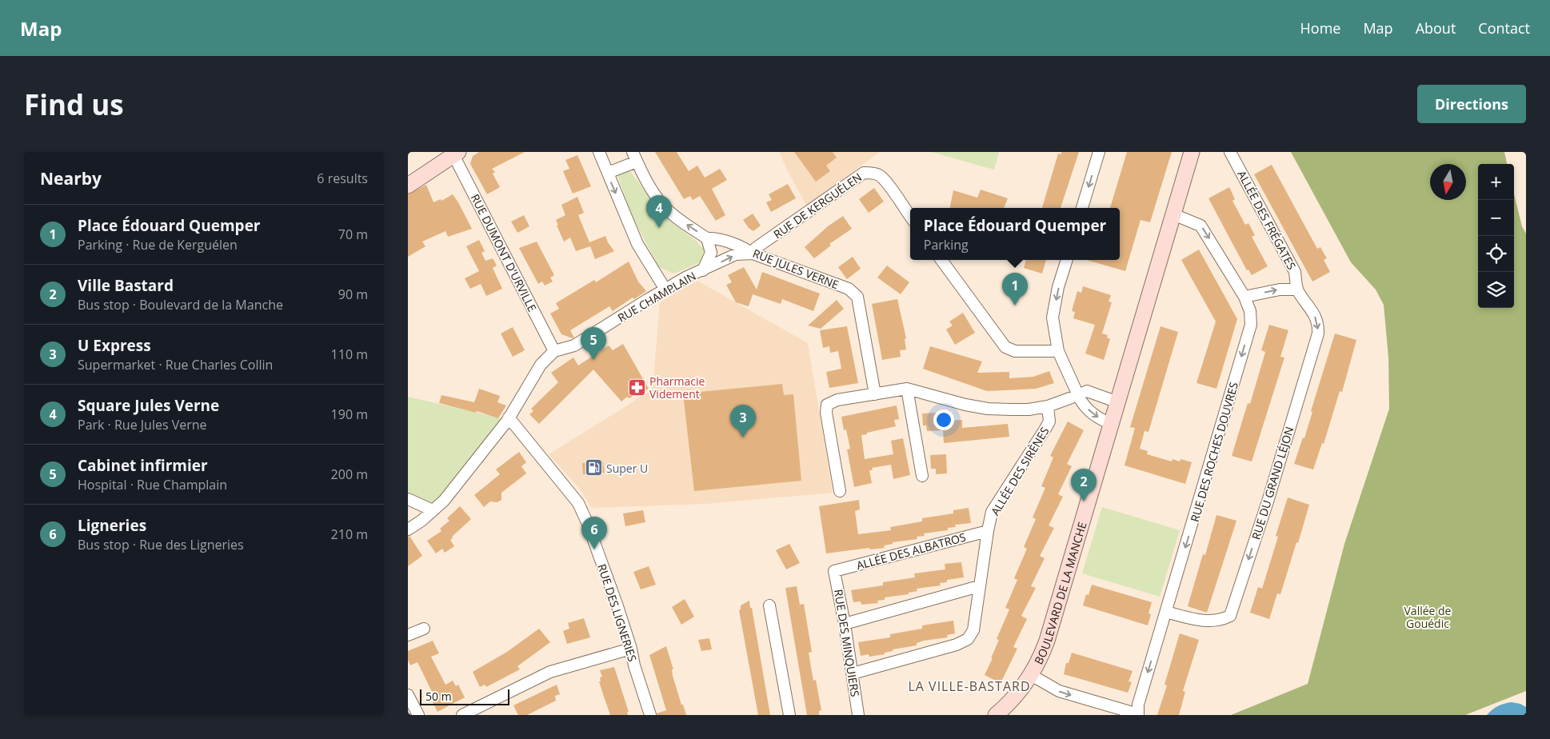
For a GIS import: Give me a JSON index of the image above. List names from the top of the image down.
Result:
{
  "streets": {
    "street": [
      "RUE DE KERGUÉLEN",
      "ALLÉE DES FRÉGATES",
      "RUE DUMONT D'URVILLE",
      "RUE JULES VERNE",
      "RUE CHAMPLAIN",
      "RUE DES ROCHES DOUVRES",
      "ALLÉE DES SIRÈNES",
      "RUE DU GRAND LÉJON",
      "ALLÉE DES ALBATROS",
      "BOULEVARD DE LA MANCHE",
      "RUE DES LIGNERIES",
      "RUE DES MINQUIERS"
    ]
  },
  "crossings": [
    ["RUE DE KERGUÉLEN", "RUE JULES VERNE"],
    ["RUE DE KERGUÉLEN", "RUE CHAMPLAIN"],
    ["ALLÉE DES FRÉGATES", "RUE DU GRAND LÉJON"],
    ["RUE DUMONT D'URVILLE", "RUE CHAMPLAIN"],
    ["RUE JULES VERNE", "RUE CHAMPLAIN"],
    ["RUE DES ROCHES DOUVRES", "RUE DU GRAND LÉJON"],
    ["RUE DES ROCHES DOUVRES", "BOULEVARD DE LA MANCHE"],
    ["ALLÉE DES SIRÈNES", "ALLÉE DES ALBATROS"],
    ["ALLÉE DES SIRÈNES", "RUE DES MINQUIERS"],
    ["ALLÉE DES ALBATROS", "RUE DES MINQUIERS"]
  ],
  "one_way": ["RUE DES ROCHES DOUVRES", "RUE DU GRAND LÉJON"],
  "districts": ["LA VILLE-BASTARD"],
  "parks": ["Vallée de Gouédic"],
  "places": {
    "pharmacy": ["Pharmacie Videment"],
    "fuel station": ["Super U"]
  },
  "scale_bar": "50 m",
  "north": "bottom",
  "page": {
    "header": "Map",
    "nav": [
      "Home",
      "Map",
      "About",
      "Contact"
    ],
    "buttons": "Directions",
    "title": "Find us",
    "heading": ["Nearby", "6 results"],
    "map_buttons": ["+", "−"],
    "pins": [
      "4",
      "1",
      "5",
      "3",
      "2",
      "6"
    ],
    "list": [
      {
        "mark": "1",
        "name": "Place Édouard Quemper",
        "note": "Parking · Rue de Kerguélen",
        "value": "70 m"
      },
      {
        "mark": "2",
        "name": "Ville Bastard",
        "note": "Bus stop · Boulevard de la Manche",
        "value": "90 m"
      },
      {
        "mark": "3",
        "name": "U Express",
        "note": "Supermarket · Rue Charles Collin",
        "value": "110 m"
      },
      {
        "mark": "4",
        "name": "Square Jules Verne",
        "note": "Park · Rue Jules Verne",
        "value": "190 m"
      },
      {
        "mark": "5",
        "name": "Cabinet infirmier",
        "note": "Hospital · Rue Champlain",
        "value": "200 m"
      },
      {
        "mark": "6",
        "name": "Ligneries",
        "note": "Bus stop · Rue des Ligneries",
        "value": "210 m"
      }
    ],
    "popup": ["Place Édouard Quemper", "Parking"],
    "scale": "50 m"
  }
}
